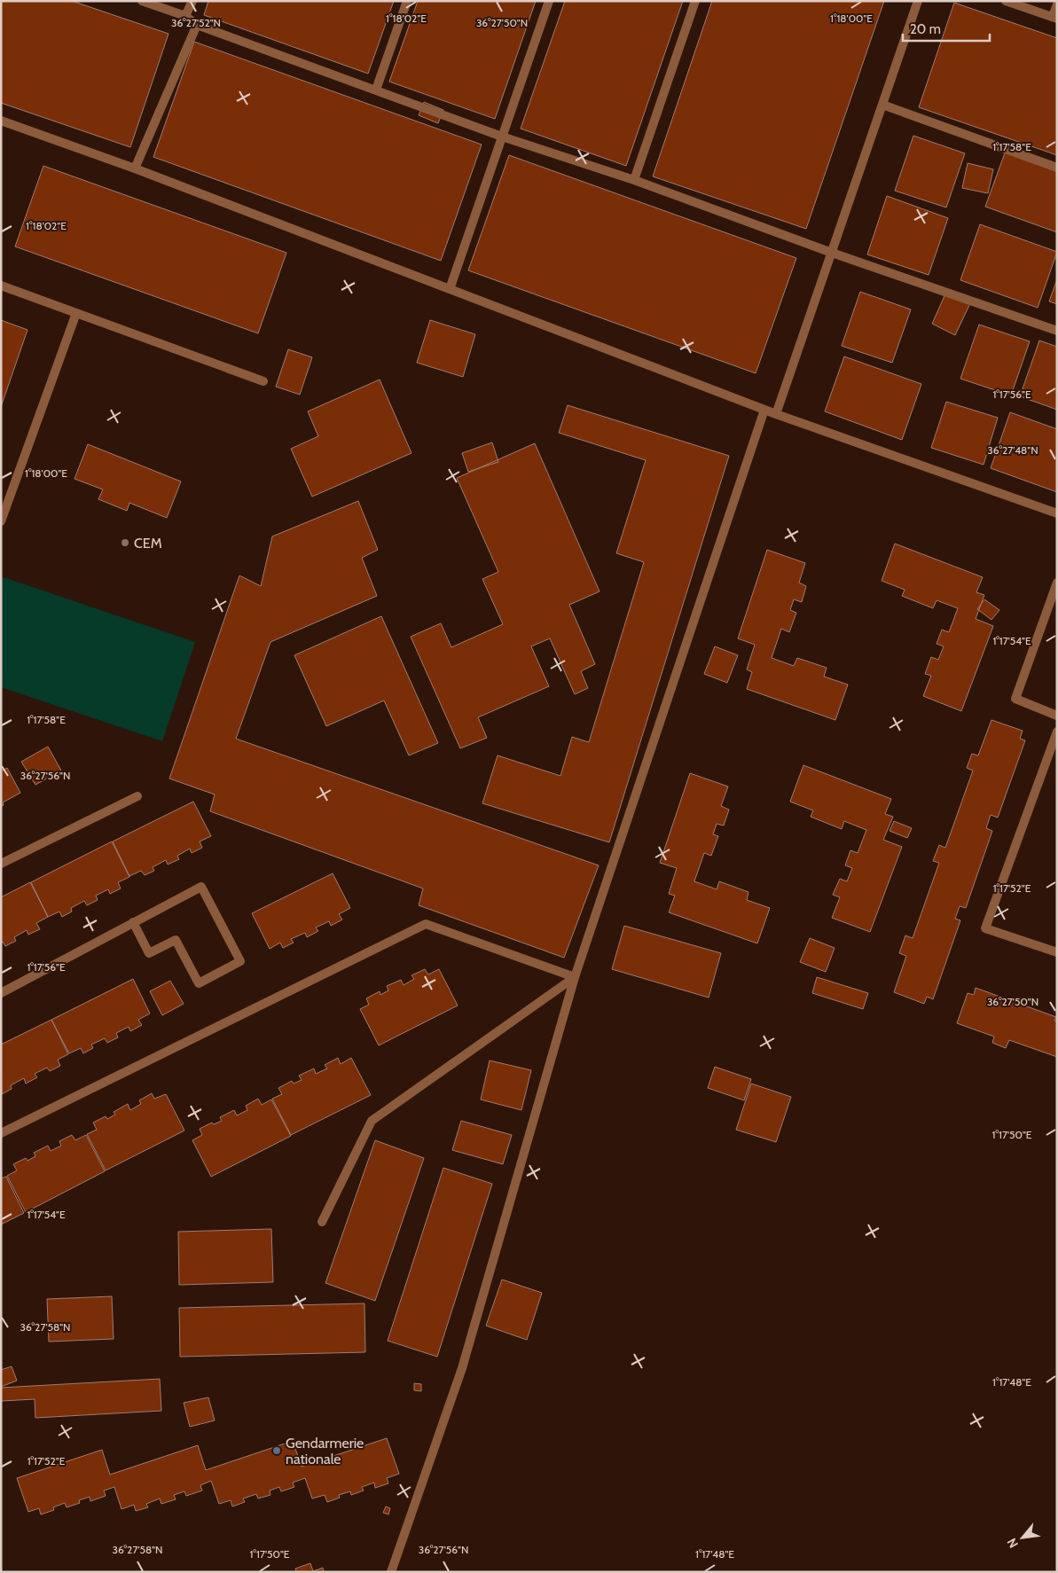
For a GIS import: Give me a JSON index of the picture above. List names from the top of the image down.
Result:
{
  "places": ["CEM", "Gendarmerie nationale"],
  "scale_bar": "20 m",
  "north": "bottom left",
  "coordinates": [
    "1°18'02\"E",
    "1°18'00\"E",
    "36°27'52\"N",
    "36°27'50\"N",
    "1°17'58\"E",
    "1°17'56\"E",
    "36°27'48\"N",
    "1°17'54\"E",
    "36°27'56\"N",
    "1°17'52\"E",
    "1°17'50\"E",
    "36°27'58\"N",
    "1°17'48\"E"
  ]
}
